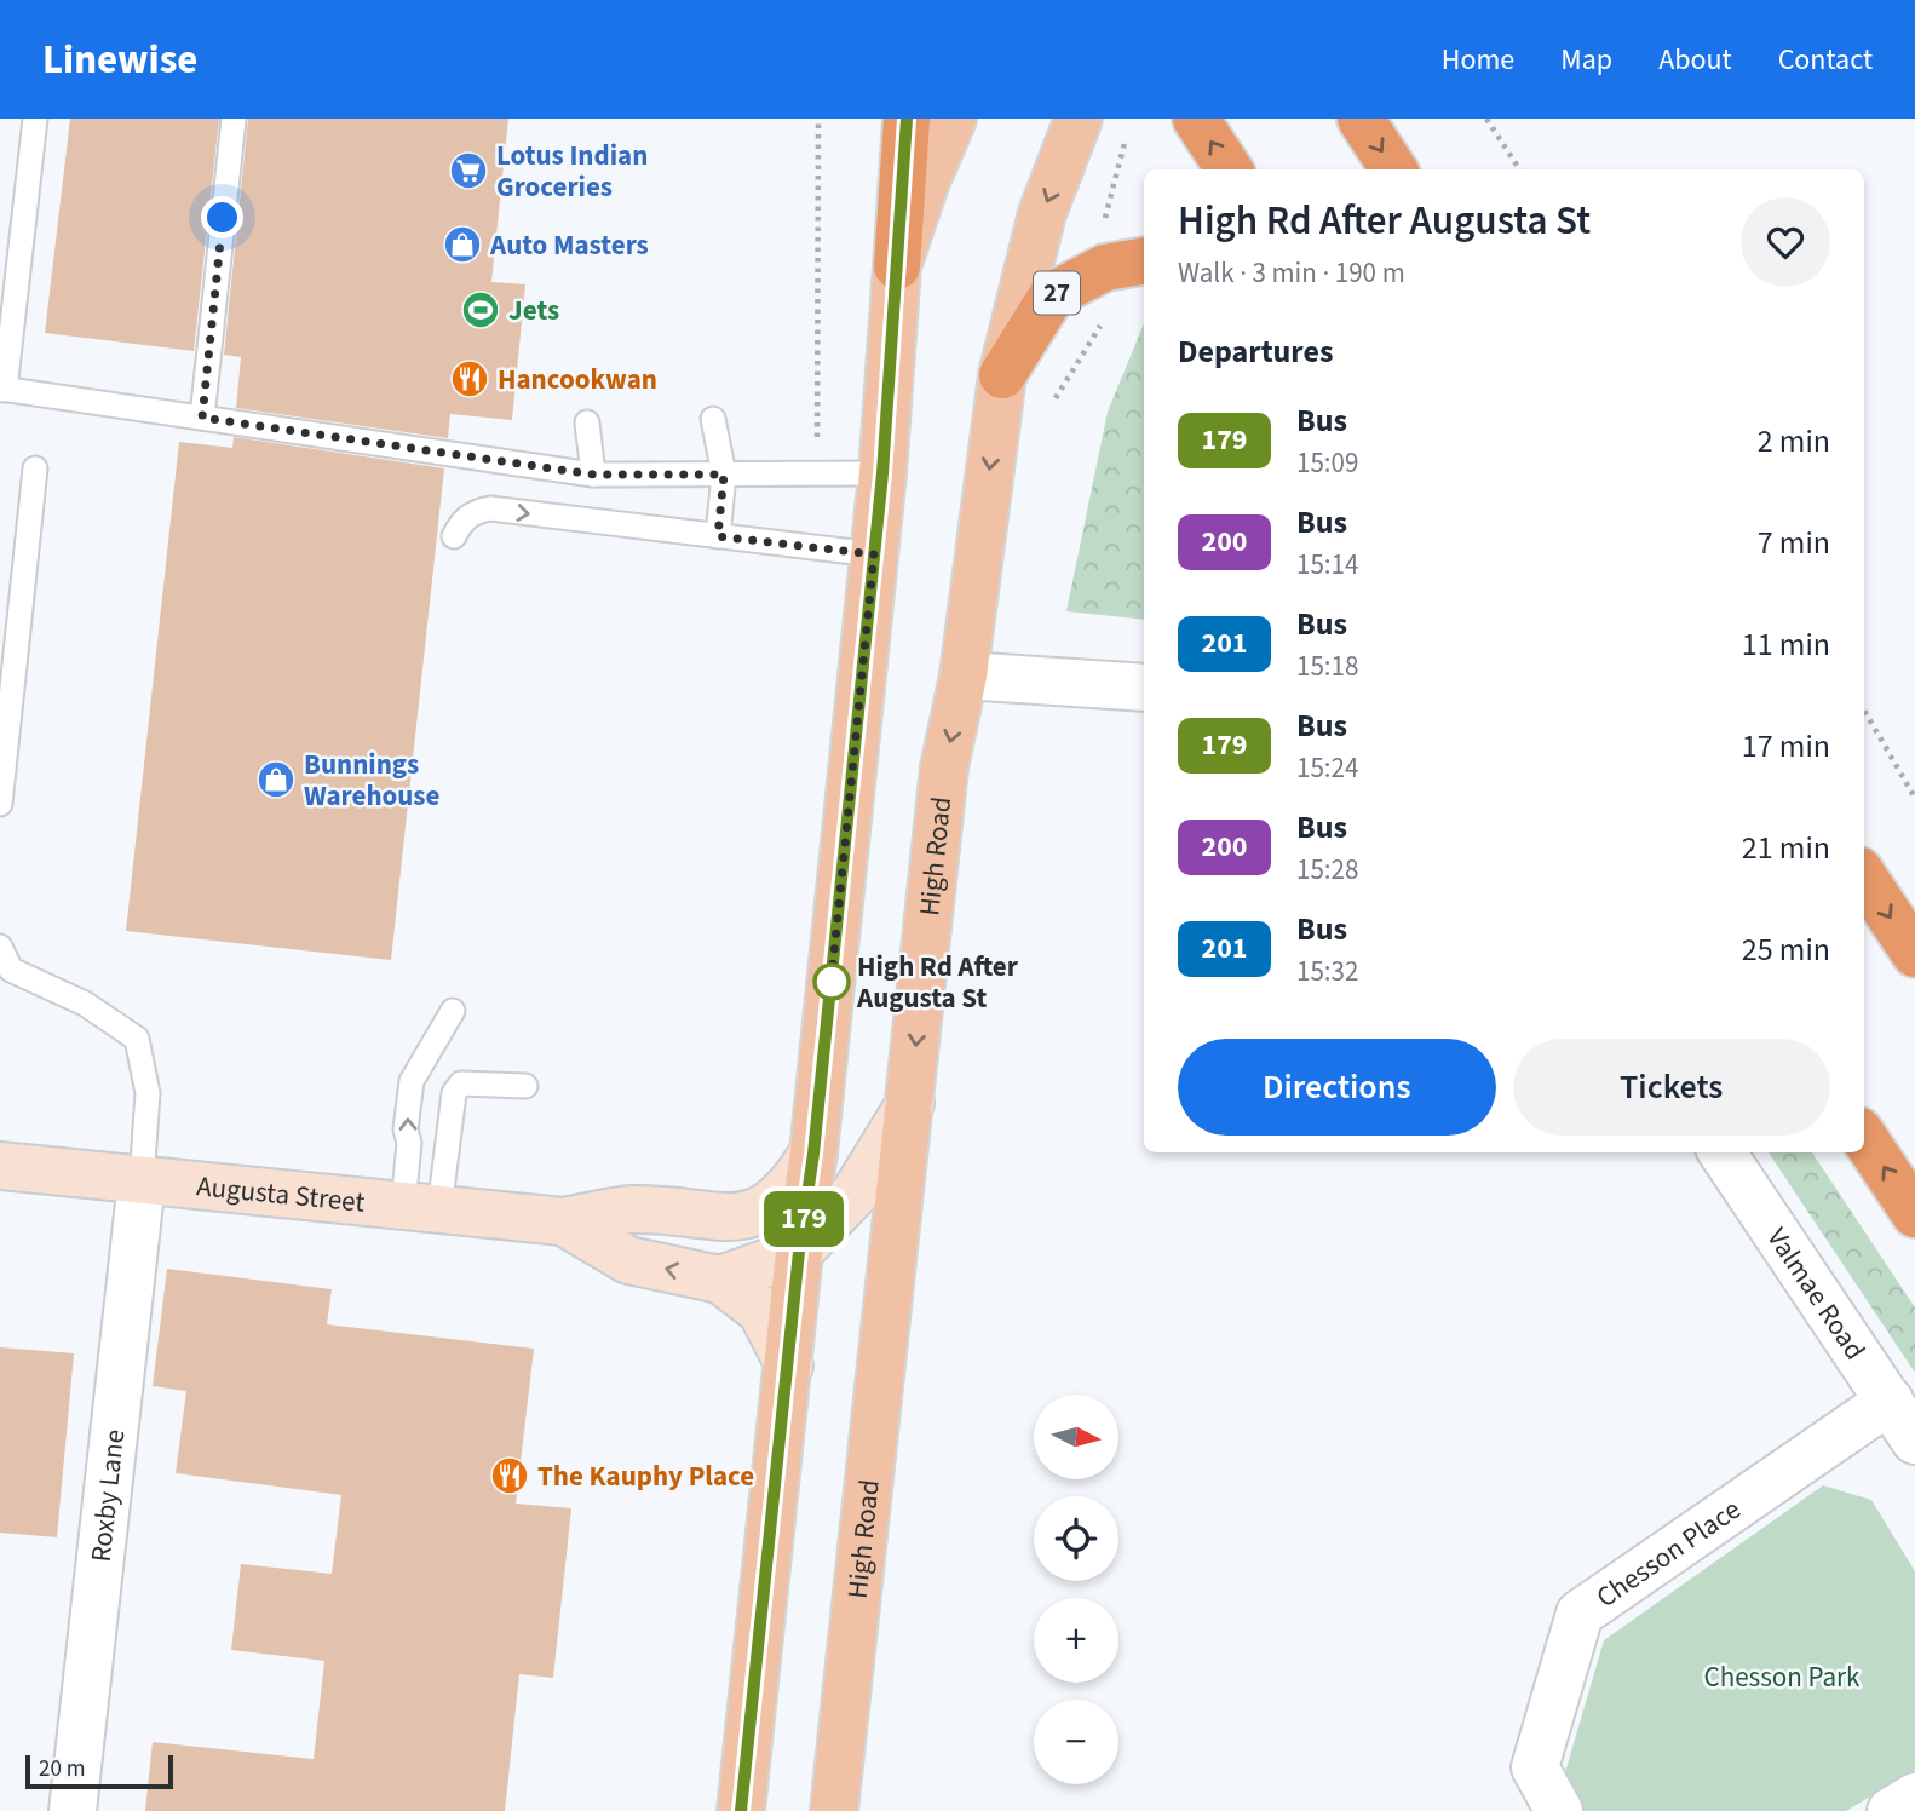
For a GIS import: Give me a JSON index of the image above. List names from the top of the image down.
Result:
{
  "streets": {
    "highway": ["27"],
    "main road": ["High Road"],
    "street": [
      "Augusta Street",
      "Valmae Road",
      "Roxby Lane",
      "Chesson Place"
    ]
  },
  "crossings": [
    ["27", "High Road"],
    ["Augusta Street", "Roxby Lane"],
    ["Valmae Road", "Chesson Place"]
  ],
  "parks": ["Chesson Park"],
  "places": {
    "supermarket": ["Lotus Indian Groceries"],
    "shop": ["Auto Masters", "Bunnings Warehouse"],
    "sports": ["Jets"],
    "restaurant": ["Hancookwan", "The Kauphy Place"],
    "other": ["High Rd After Augusta St"]
  },
  "lines": ["bus line 179"],
  "scale_bar": "20 m",
  "north": "right",
  "page": {
    "header": "Linewise",
    "nav": [
      "Home",
      "Map",
      "About",
      "Contact"
    ],
    "on_map": "179",
    "heading": [
      ["High Rd After Augusta St", "Walk · 3 min · 190 m"],
      "Departures"
    ],
    "list": [
      {
        "mark": "179",
        "name": "Bus",
        "note": "15:09",
        "value": "2 min"
      },
      {
        "mark": "200",
        "name": "Bus",
        "note": "15:14",
        "value": "7 min"
      },
      {
        "mark": "201",
        "name": "Bus",
        "note": "15:18",
        "value": "11 min"
      },
      {
        "mark": "179",
        "name": "Bus",
        "note": "15:24",
        "value": "17 min"
      },
      {
        "mark": "200",
        "name": "Bus",
        "note": "15:28",
        "value": "21 min"
      },
      {
        "mark": "201",
        "name": "Bus",
        "note": "15:32",
        "value": "25 min"
      }
    ],
    "buttons": ["Directions", "Tickets"],
    "map_buttons": ["+", "−"],
    "scale": "20 m"
  }
}
